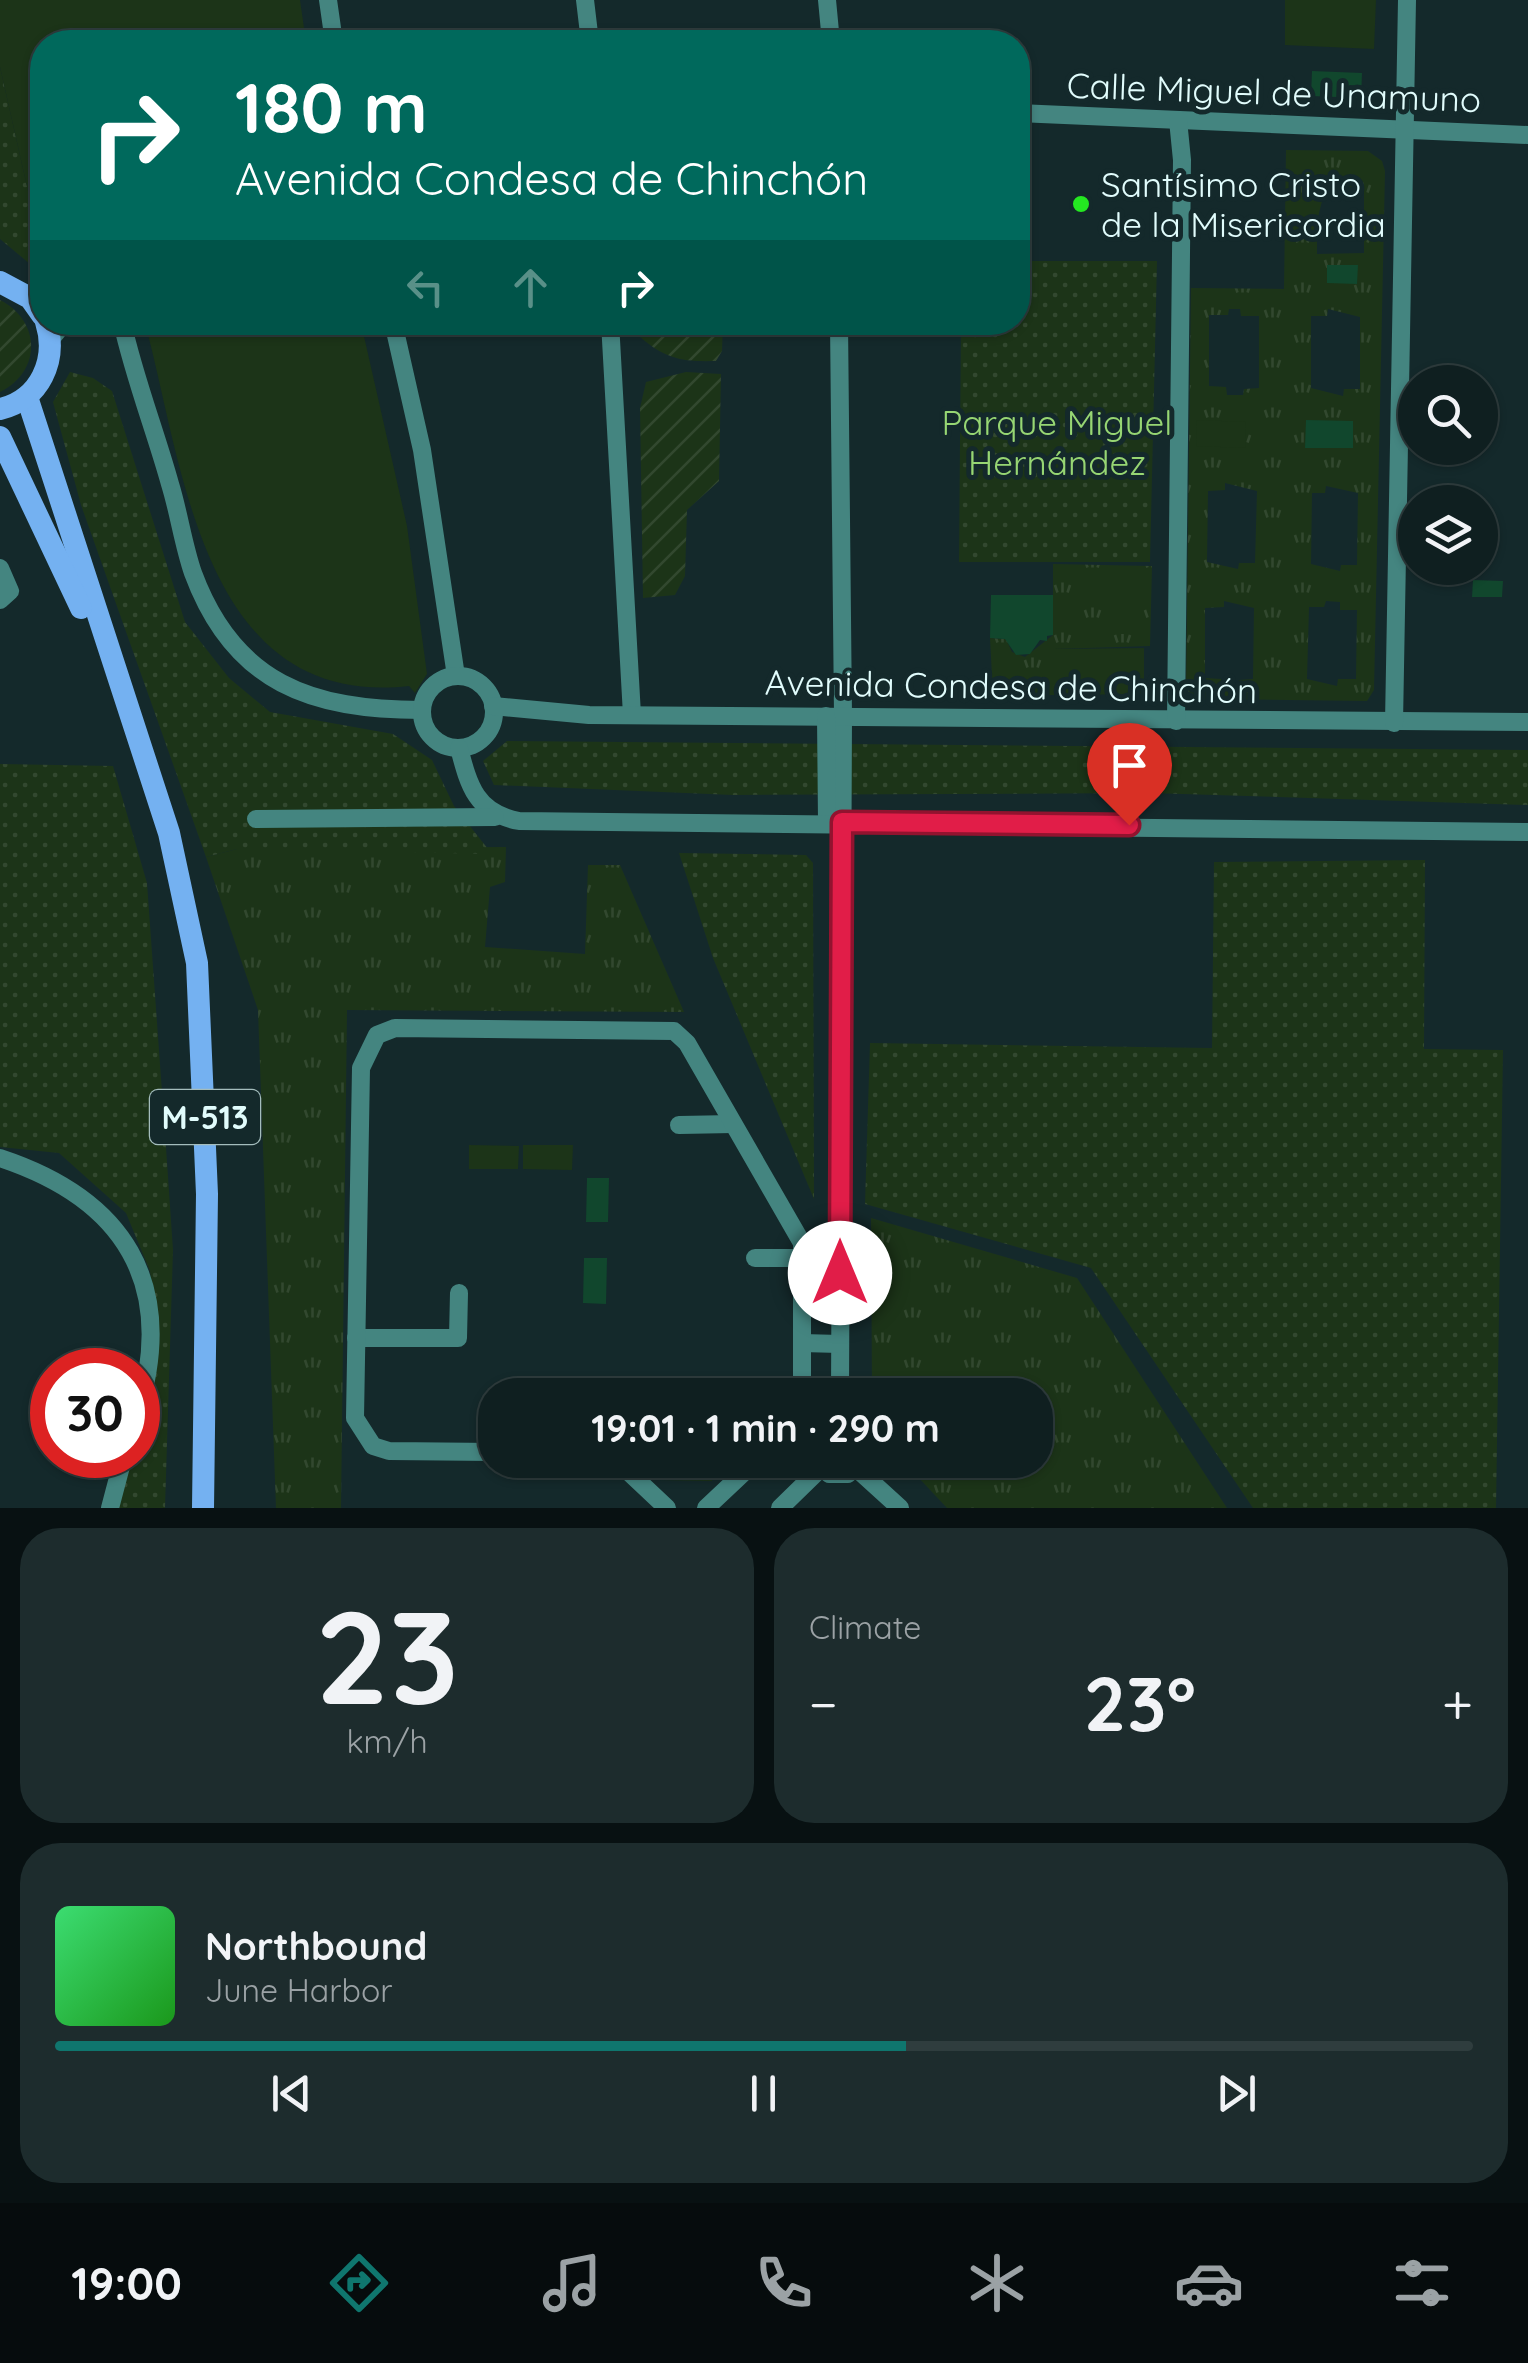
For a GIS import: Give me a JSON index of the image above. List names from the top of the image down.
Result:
{
  "streets": {
    "main road": ["M-513"],
    "street": ["Calle Miguel de Unamuno", "Avenida Condesa de Chinchón"]
  },
  "parks": ["Parque Miguel Hernández"],
  "places": ["Santísimo Cristo de la Misericordia"],
  "page": {
    "turn": ["180 m", "Avenida Condesa de Chinchón"],
    "limit": "30",
    "trip": "19:01 · 1 min · 290 m",
    "tile": [
      ["23", "km/h"],
      "Climate"
    ],
    "heat": ["−", "23°", "+"],
    "song": ["Northbound", "June Harbor"],
    "tabs": "19:00"
  }
}
